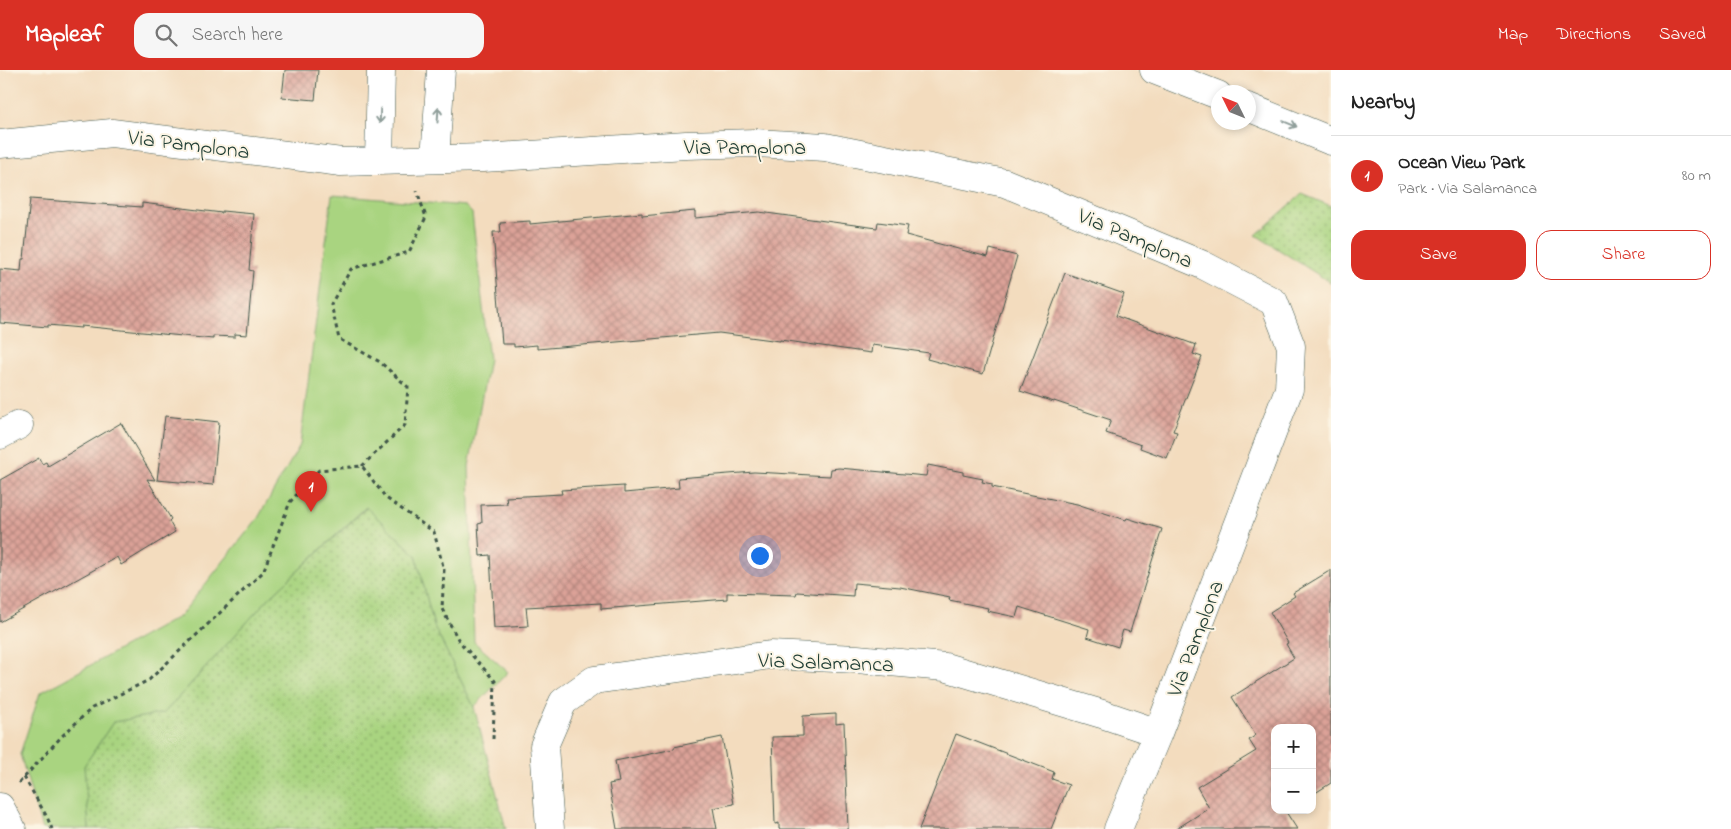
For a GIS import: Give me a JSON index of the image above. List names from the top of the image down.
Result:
{
  "streets": {
    "street": ["Via Pamplona", "Via Salamanca"]
  },
  "crossings": [
    ["Via Pamplona", "Via Salamanca"]
  ],
  "north": "top left",
  "page": {
    "header": "Mapleaf",
    "search": "Search here",
    "nav": ["Map", "Directions", "Saved"],
    "heading": "Nearby",
    "list": [
      {
        "mark": "1",
        "name": "Ocean View Park",
        "note": "Park · Via Salamanca",
        "value": "80 m"
      }
    ],
    "buttons": ["Save", "Share"],
    "pins": "1",
    "map_buttons": ["+", "−"]
  }
}
